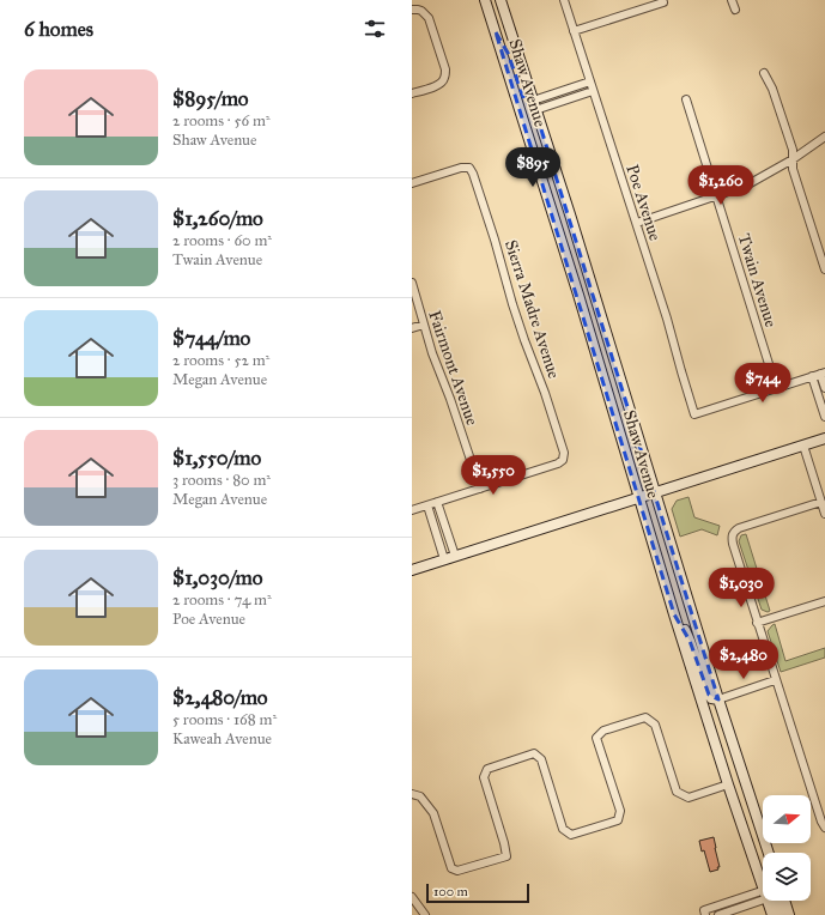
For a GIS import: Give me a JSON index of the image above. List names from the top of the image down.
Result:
{
  "streets": {
    "main road": ["Shaw Avenue"],
    "street": [
      "Poe Avenue",
      "Twain Avenue",
      "Sierra Madre Avenue",
      "Fairmont Avenue"
    ]
  },
  "crossings": [
    ["Poe Avenue", "Twain Avenue"],
    ["Sierra Madre Avenue", "Fairmont Avenue"]
  ],
  "scale_bar": "100 m",
  "north": "right",
  "page": {
    "heading": "6 homes",
    "list": [
      {
        "name": "$895/mo",
        "note": "2 rooms · 56 m² · Shaw Avenue"
      },
      {
        "name": "$1,260/mo",
        "note": "2 rooms · 60 m² · Twain Avenue"
      },
      {
        "name": "$744/mo",
        "note": "2 rooms · 52 m² · Megan Avenue"
      },
      {
        "name": "$1,550/mo",
        "note": "3 rooms · 80 m² · Megan Avenue"
      },
      {
        "name": "$1,030/mo",
        "note": "2 rooms · 74 m² · Poe Avenue"
      },
      {
        "name": "$2,480/mo",
        "note": "5 rooms · 168 m² · Kaweah Avenue"
      }
    ],
    "price": [
      "$895",
      "$1,260",
      "$744",
      "$1,550",
      "$1,030",
      "$2,480"
    ],
    "scale": "100 m"
  }
}
